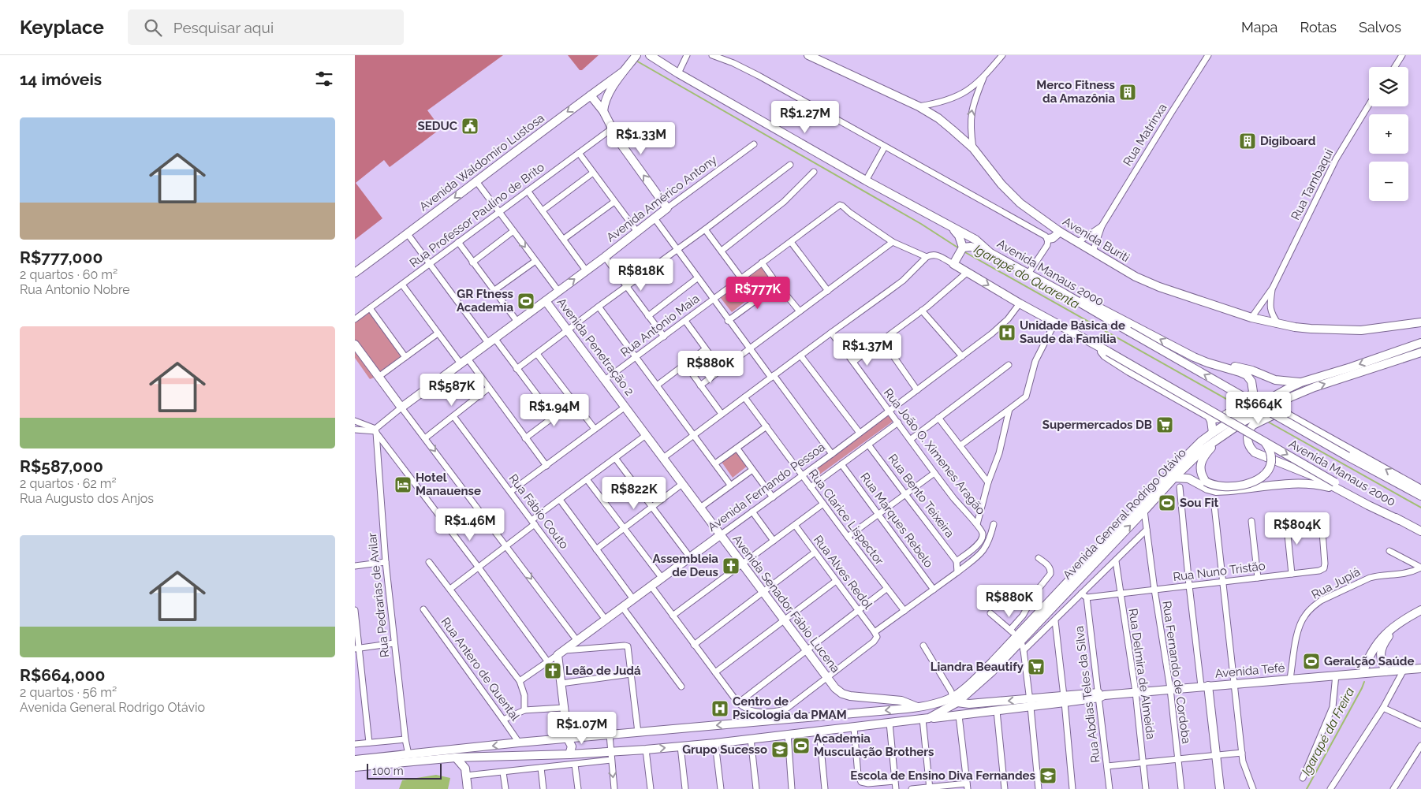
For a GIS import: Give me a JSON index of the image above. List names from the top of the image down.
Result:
{
  "streets": {
    "main road": [
      "Avenida Waldomiro Lustosa",
      "Avenida Américo Antony",
      "Avenida Buriti",
      "Avenida Manaus 2000",
      "Avenida Penetração 2",
      "Avenida Fernando Pessoa",
      "Avenida General Rodrigo Otávio",
      "Avenida Senador Fábio Lucena",
      "Avenida Tefé"
    ],
    "street": [
      "Rua Matrinxa",
      "Rua Tambaqui",
      "Rua Professor Paulino de Brito",
      "Rua Antonio Maia",
      "Rua João O. Ximenes Aragão",
      "Rua Bento Teixeira",
      "Rua Fábio Couto",
      "Rua Clarice Lispector",
      "Rua Marques Rebelo",
      "Rua Nuno Tristão",
      "Rua Alves Redol",
      "Rua Jupiá",
      "Rua Pedrarias de Avilar",
      "Rua Antero de Quental",
      "Rua Fernando de Cordoba",
      "Rua Delmira de Almeida",
      "Rua Abdias Teles da Silva"
    ]
  },
  "crossings": [
    ["Rua Matrinxa", "Avenida Buriti"],
    ["Rua Tambaqui", "Avenida Buriti"],
    ["Avenida Américo Antony", "Avenida Penetração 2"],
    ["Avenida Américo Antony", "Rua Pedrarias de Avilar"],
    ["Rua Antonio Maia", "Avenida Penetração 2"],
    ["Avenida Penetração 2", "Avenida Senador Fábio Lucena"],
    ["Rua João O. Ximenes Aragão", "Avenida Fernando Pessoa"],
    ["Rua João O. Ximenes Aragão", "Rua Bento Teixeira"],
    ["Avenida Fernando Pessoa", "Rua Fábio Couto"],
    ["Avenida Fernando Pessoa", "Rua Clarice Lispector"],
    ["Avenida Fernando Pessoa", "Avenida Senador Fábio Lucena"],
    ["Avenida General Rodrigo Otávio", "Rua Pedrarias de Avilar"],
    ["Avenida General Rodrigo Otávio", "Avenida Senador Fábio Lucena"],
    ["Avenida General Rodrigo Otávio", "Rua Antero de Quental"],
    ["Avenida General Rodrigo Otávio", "Avenida Tefé"],
    ["Avenida General Rodrigo Otávio", "Rua Fernando de Cordoba"],
    ["Rua Nuno Tristão", "Rua Fernando de Cordoba"],
    ["Rua Nuno Tristão", "Rua Delmira de Almeida"],
    ["Rua Nuno Tristão", "Rua Abdias Teles da Silva"],
    ["Rua Jupiá", "Avenida Tefé"],
    ["Avenida Tefé", "Rua Fernando de Cordoba"],
    ["Avenida Tefé", "Rua Delmira de Almeida"],
    ["Avenida Tefé", "Rua Abdias Teles da Silva"]
  ],
  "one_way": ["Avenida Waldomiro Lustosa"],
  "water": ["Igarapé do Quarenta", "Igarapé da Freira"],
  "places": {
    "building": ["Merco Fitness da Amazônia", "Digiboard"],
    "public building": ["SEDUC"],
    "sports": [
      "GR Ftness Academia",
      "Sou Fit",
      "Geralção Saúde",
      "Academia Musculação Brothers"
    ],
    "hospital": ["Unidade Básica de Saude da Familia", "Centro de Psicologia da PMAM"],
    "supermarket": ["Supermercados DB", "Liandra Beautify"],
    "hotel": ["Hotel Manauense"],
    "church": ["Assembleia de Deus", "Leão de Judá"],
    "school or university": ["Grupo Sucesso", "Escola de Ensino Diva Fernandes"]
  },
  "scale_bar": "100 m",
  "page": {
    "header": "Keyplace",
    "search": "Pesquisar aqui",
    "nav": ["Mapa", "Rotas", "Salvos"],
    "heading": "14 imóveis",
    "map_buttons": ["+", "−"],
    "price": [
      "R$1.27M",
      "R$1.33M",
      "R$818K",
      "R$777K",
      "R$1.37M",
      "R$880K",
      "R$587K",
      "R$664K",
      "R$1.94M",
      "R$822K",
      "R$1.46M",
      "R$804K",
      "R$880K",
      "R$1.07M"
    ],
    "list": [
      {
        "name": "R$777,000",
        "note": "2 quartos · 60 m² · Rua Antonio Nobre"
      },
      {
        "name": "R$587,000",
        "note": "2 quartos · 62 m² · Rua Augusto dos Anjos"
      },
      {
        "name": "R$664,000",
        "note": "2 quartos · 56 m² · Avenida General Rodrigo Otávio"
      }
    ],
    "scale": "100 m"
  }
}
